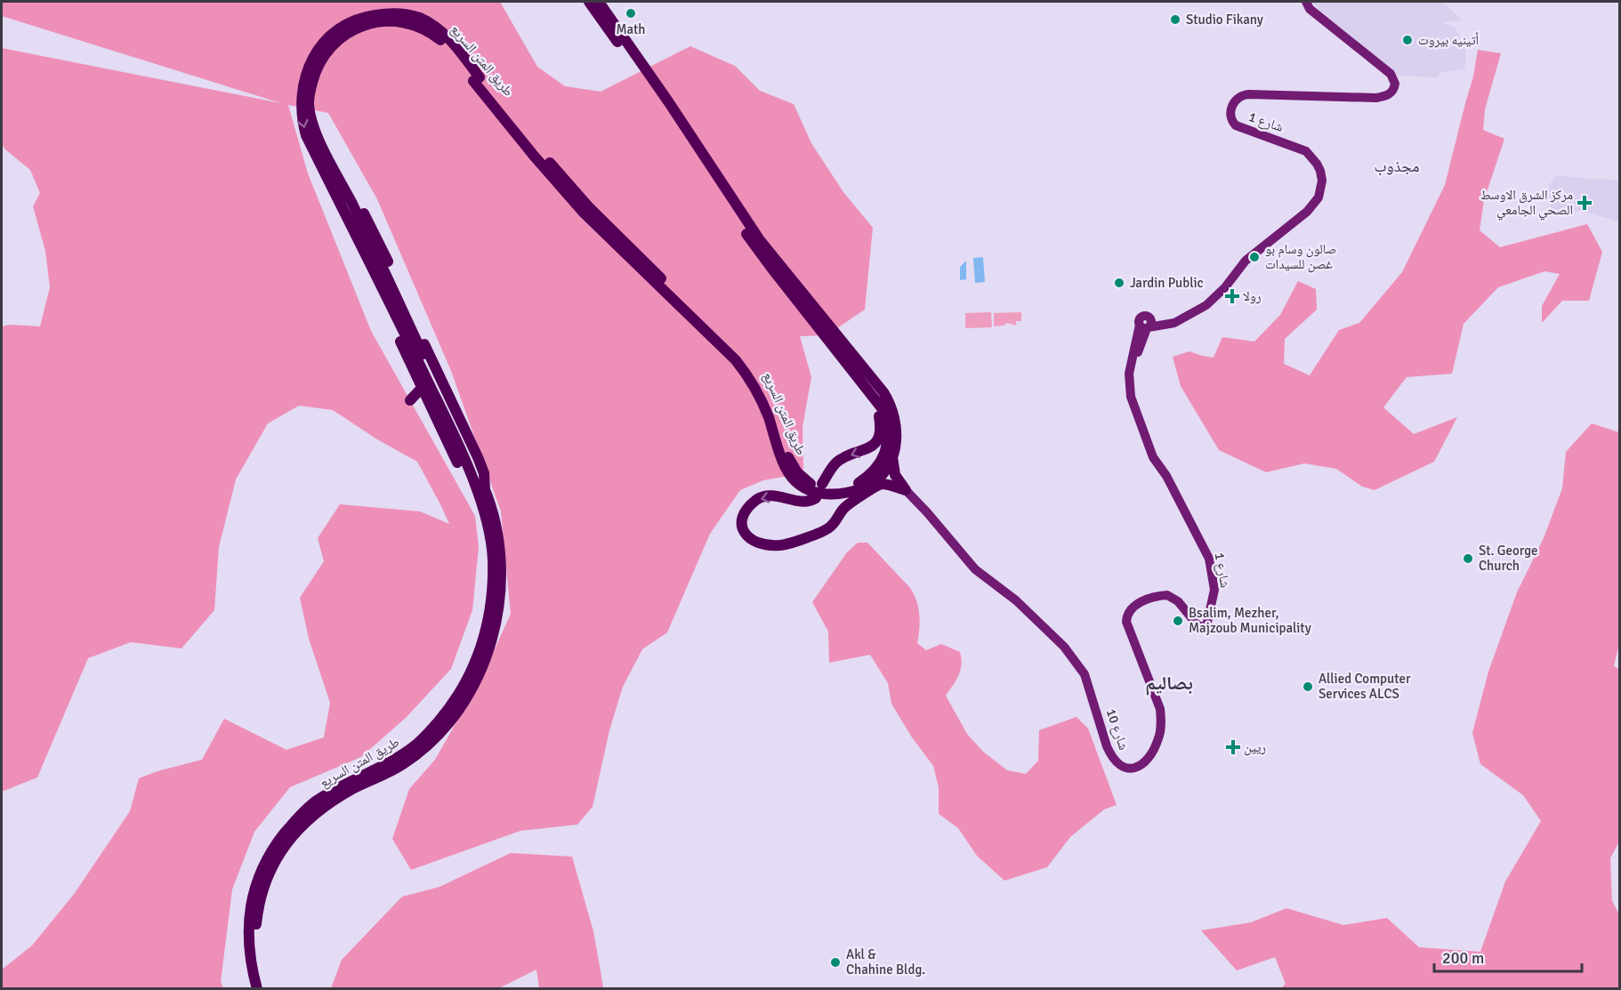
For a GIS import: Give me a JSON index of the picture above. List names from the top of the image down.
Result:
{
  "streets": {
    "highway": ["طريق المتن السريع"],
    "main road": ["شارع 1", "شارع 10"]
  },
  "crossings": [
    ["شارع 1", "شارع 10"]
  ],
  "districts": ["مجذوب", "بصاليم"],
  "places": {
    "other": [
      "Math",
      "Studio Fikany",
      "أتينيه بيروت",
      "صالون وسام بو غصن للسيدات",
      "Jardin Public",
      "St. George Church",
      "Bsalim, Mezher, Majzoub Municipality",
      "Allied Computer Services ALCS",
      "Akl & Chahine Bldg."
    ],
    "health": ["مركز الشرق الاوسط الصحي الجامعي", "رولا", "ريين"]
  },
  "scale_bar": "200 m"
}
